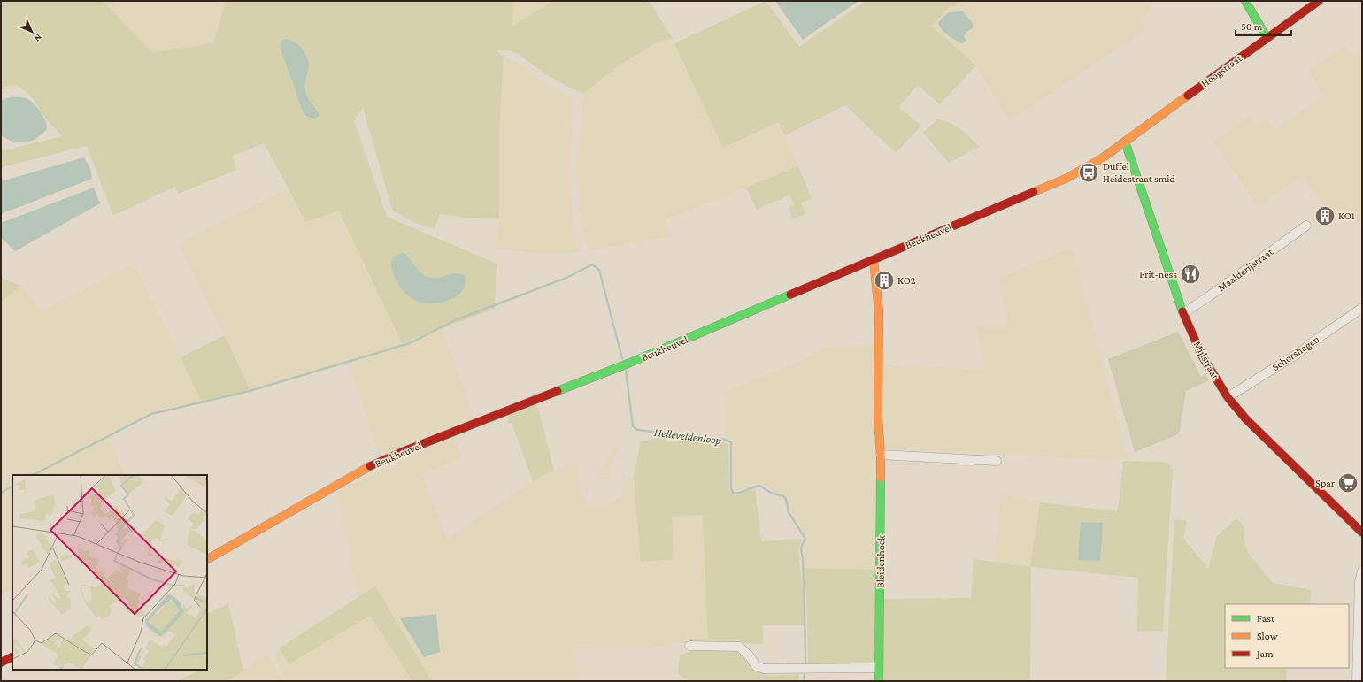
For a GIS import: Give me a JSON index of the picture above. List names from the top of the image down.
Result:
{
  "streets": {
    "street": [
      "Hoogstraat",
      "Beukheuvel",
      "Maalderijstraat",
      "Schorshagen",
      "Mijlstraat",
      "Bleidenhoek"
    ]
  },
  "crossings": [
    ["Hoogstraat", "Beukheuvel"],
    ["Hoogstraat", "Mijlstraat"],
    ["Beukheuvel", "Mijlstraat"],
    ["Beukheuvel", "Bleidenhoek"],
    ["Maalderijstraat", "Mijlstraat"],
    ["Schorshagen", "Mijlstraat"]
  ],
  "water": ["Helleveldenloop"],
  "places": {
    "bus stop": ["Duffel Heidestraat smid"],
    "building": ["KO1", "KO2"],
    "restaurant": ["Frit-ness"],
    "supermarket": ["Spar"]
  },
  "legend": ["Fast", "Slow", "Jam"],
  "scale_bar": "50 m",
  "north": "bottom right"
}
